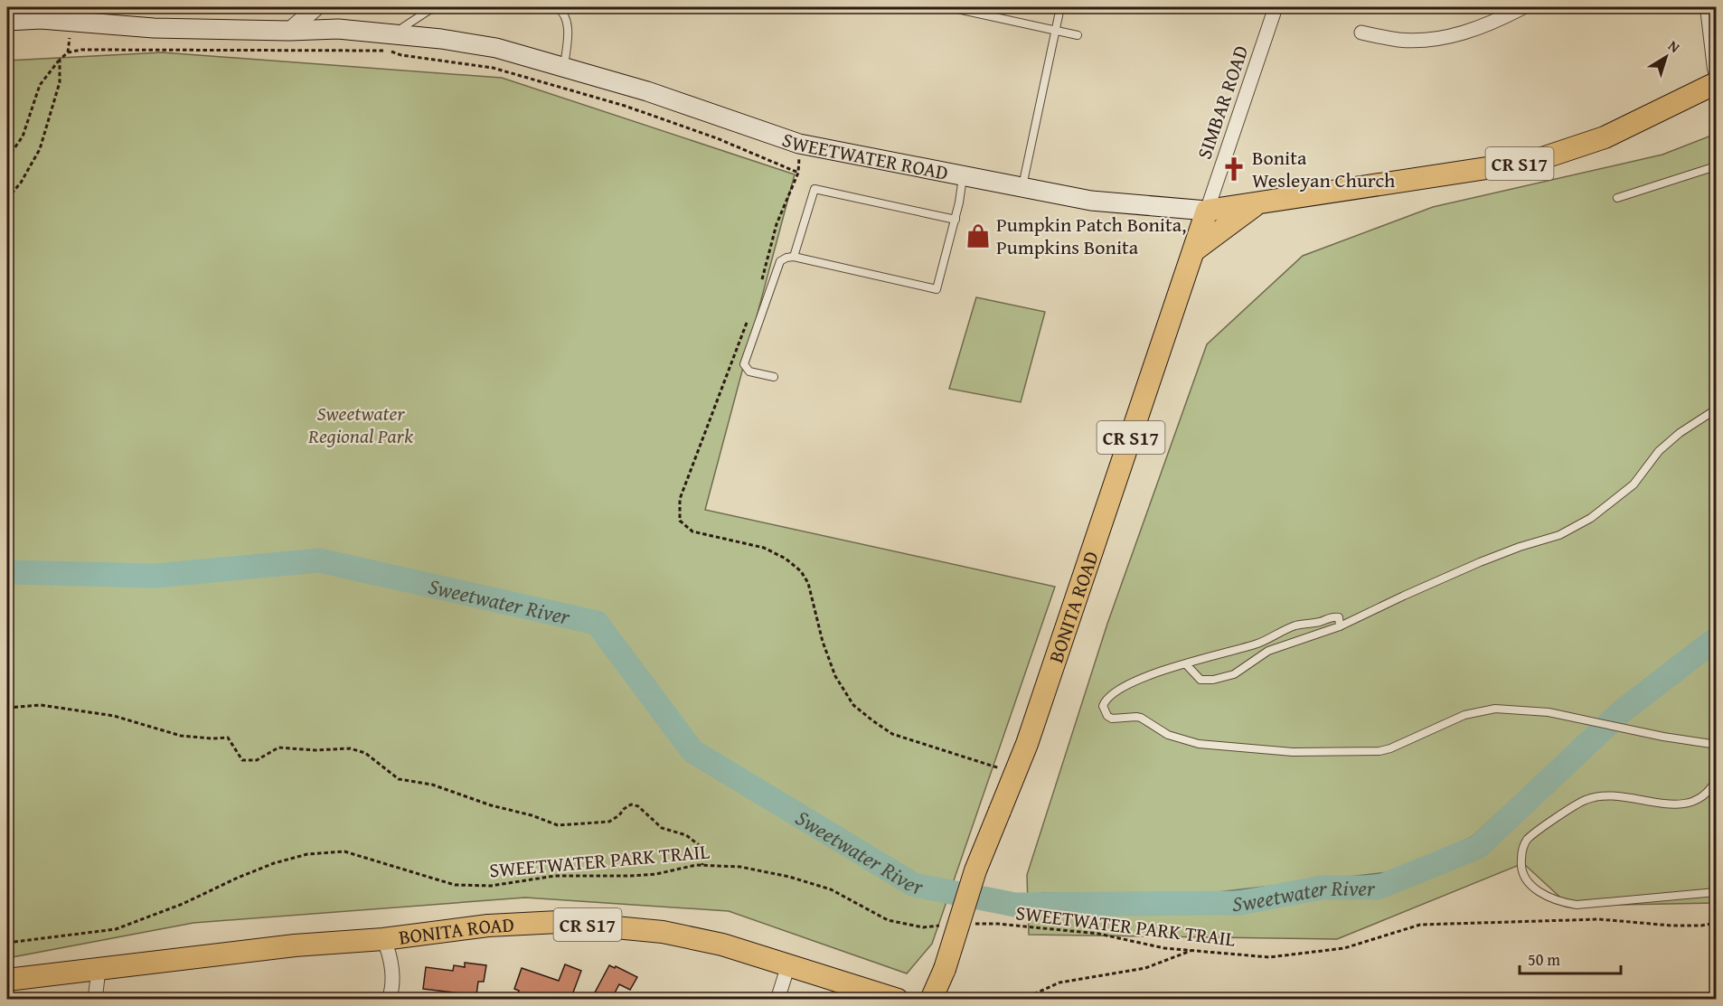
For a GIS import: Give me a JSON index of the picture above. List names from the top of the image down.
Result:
{
  "streets": {
    "main road": ["SWEETWATER ROAD", "CR S17", "BONITA ROAD"],
    "street": ["SIMBAR ROAD"],
    "path": ["SWEETWATER PARK TRAIL"]
  },
  "crossings": [
    ["SIMBAR ROAD", "SWEETWATER ROAD"],
    ["SIMBAR ROAD", "BONITA ROAD"],
    ["SWEETWATER ROAD", "BONITA ROAD"]
  ],
  "water": ["Sweetwater River"],
  "parks": ["Sweetwater Regional Park"],
  "places": {
    "church": ["Bonita Wesleyan Church"],
    "shop": ["Pumpkin Patch Bonita, Pumpkins Bonita"]
  },
  "scale_bar": "50 m",
  "north": "top right"
}
